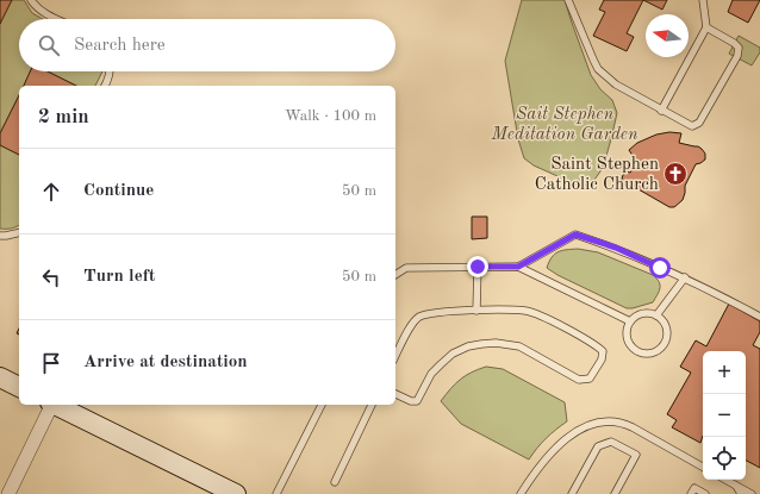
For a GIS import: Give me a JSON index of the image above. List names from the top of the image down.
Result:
{
  "parks": ["Sait Stephen Meditation Garden"],
  "places": {
    "church": ["Saint Stephen Catholic Church"]
  },
  "north": "left",
  "page": {
    "search": "Search here",
    "heading": ["2 min", "Walk · 100 m"],
    "list": [
      ["Continue", "50 m"],
      ["Turn left", "50 m"],
      "Arrive at destination"
    ],
    "map_buttons": ["+", "−"]
  }
}
